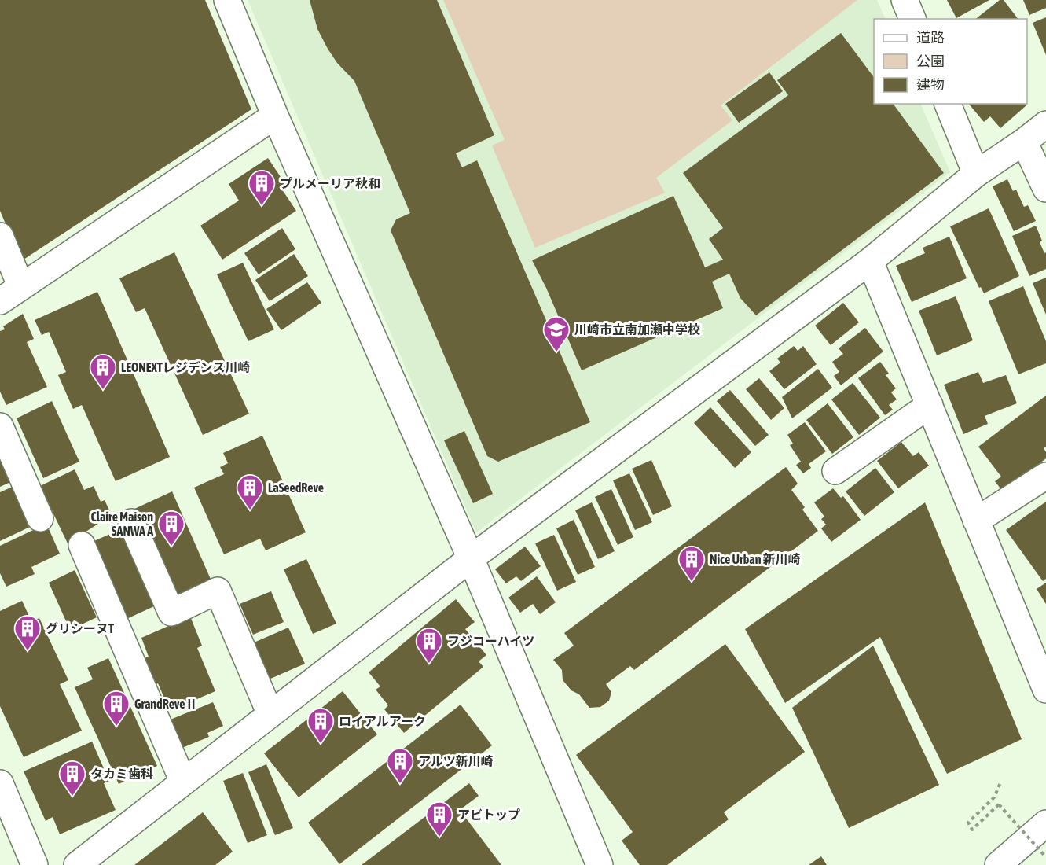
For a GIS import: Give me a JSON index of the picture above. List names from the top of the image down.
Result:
{
  "places": {
    "building": [
      "プルメーリア秋和",
      "LEONEXTレジデンス川崎",
      "LaSeedReve",
      "Claire Maison SANWA A",
      "Nice Urban 新川崎",
      "グリシーヌT",
      "フジコーハイツ",
      "GrandReveⅡ",
      "ロイアルアーク",
      "アルツ新川崎",
      "タカミ歯科",
      "アビトップ"
    ],
    "school or university": ["川崎市立南加瀬中学校"]
  },
  "legend": ["道路", "公園", "建物"]
}
